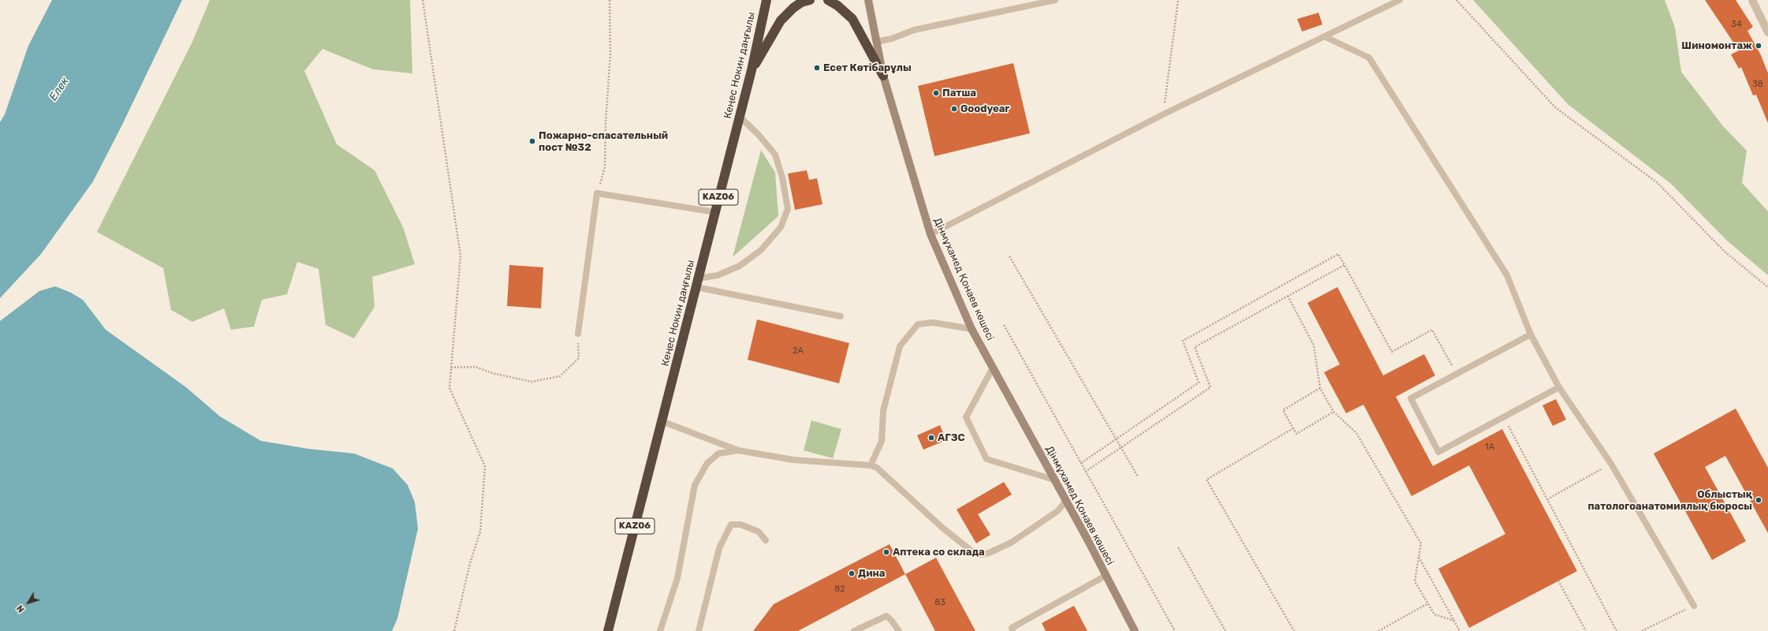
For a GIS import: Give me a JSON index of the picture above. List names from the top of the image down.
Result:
{
  "streets": {
    "highway": ["Кеңес Нокин даңғылы", "KАZ06"],
    "street": ["Дінмұхамед Қонаев көшесі"]
  },
  "water": ["Елек"],
  "places": [
    "Шиномонтаж",
    "Есет Көтібарұлы",
    "Патша",
    "Goodyear",
    "Пожарно-спасательный пост №32",
    "АГЗС",
    "Облыстық патологоанатомиялық бюросы",
    "Аптека со склада",
    "Дина"
  ],
  "house_numbers": [
    "34",
    "38",
    "2А",
    "1А",
    "82",
    "83"
  ],
  "north": "bottom left"
}
